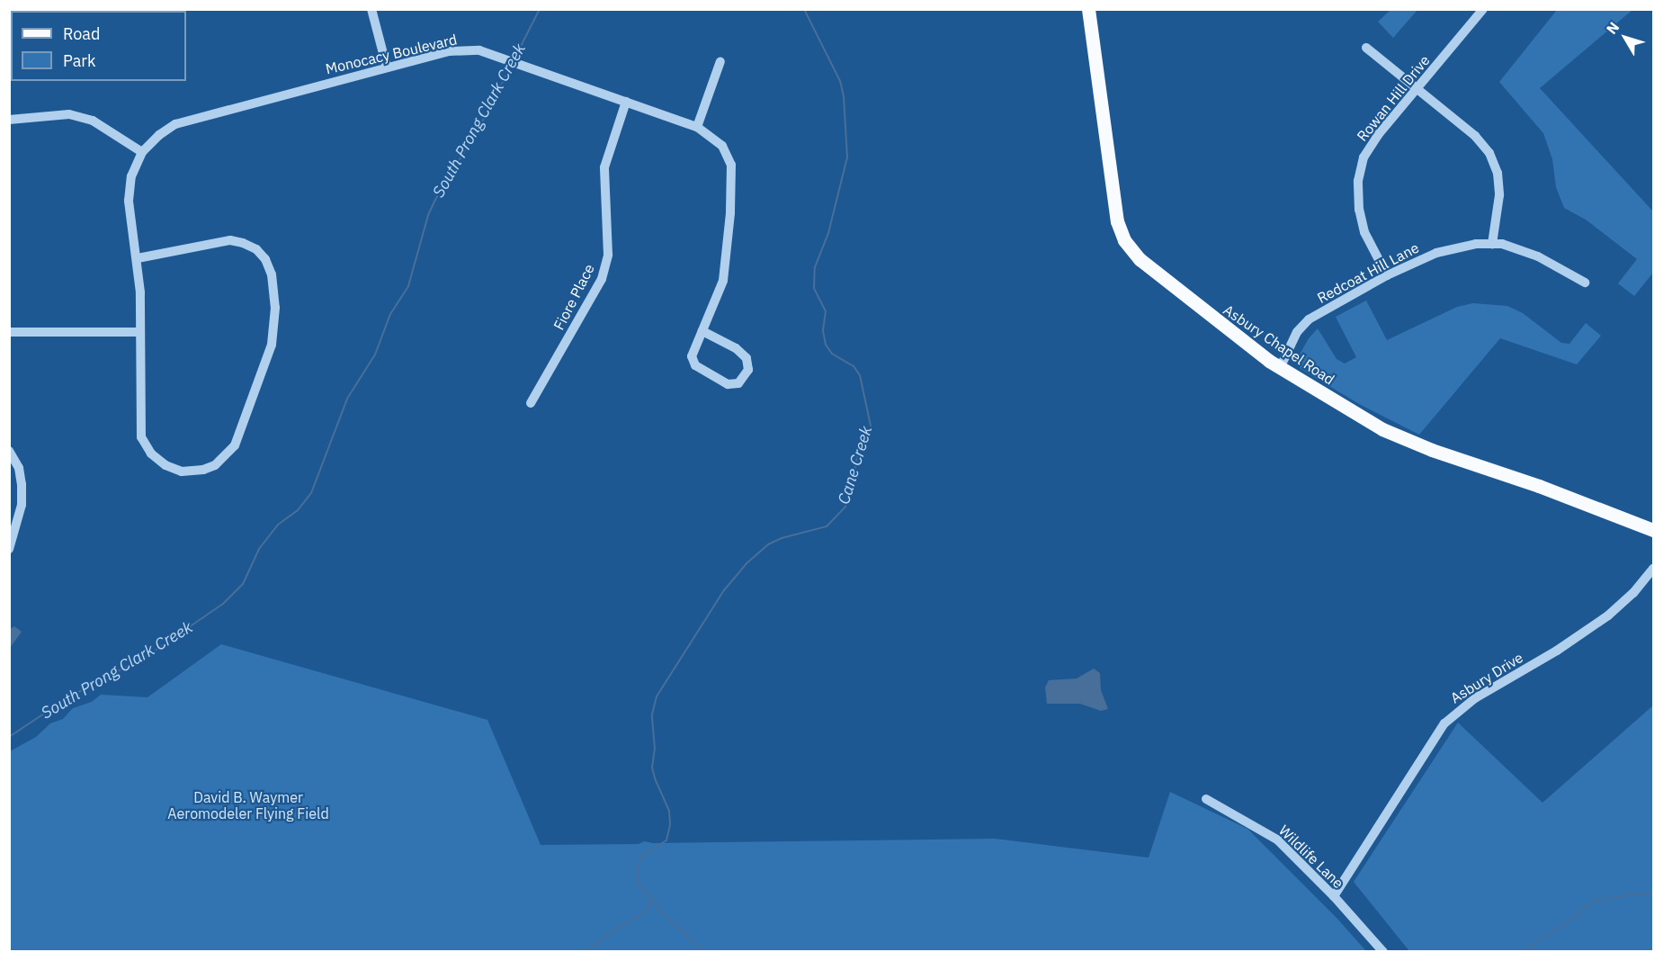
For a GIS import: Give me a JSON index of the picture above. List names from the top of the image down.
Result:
{
  "streets": {
    "main road": ["Asbury Chapel Road"],
    "street": [
      "Monocacy Boulevard",
      "Rowan Hill Drive",
      "Redcoat Hill Lane",
      "Fiore Place",
      "Asbury Drive",
      "Wildlife Lane"
    ]
  },
  "crossings": [
    ["Monocacy Boulevard", "Fiore Place"],
    ["Rowan Hill Drive", "Redcoat Hill Lane"],
    ["Redcoat Hill Lane", "Asbury Chapel Road"],
    ["Asbury Drive", "Wildlife Lane"]
  ],
  "water": ["South Prong Clark Creek", "Cane Creek"],
  "parks": ["David B. Waymer Aeromodeler Flying Field"],
  "legend": ["Road", "Park"],
  "north": "top left"
}
